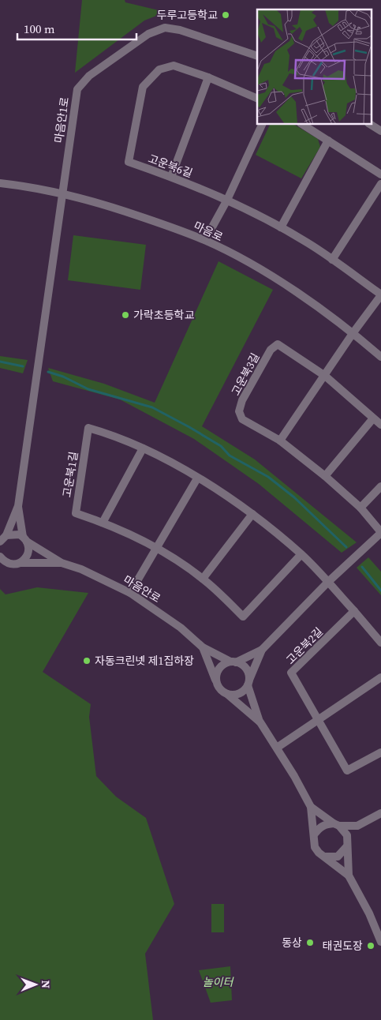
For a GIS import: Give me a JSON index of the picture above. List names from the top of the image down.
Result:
{
  "streets": {
    "street": [
      "마음안1로",
      "고운북6길",
      "마음로",
      "고운북3길",
      "고운북1길",
      "마음안로",
      "고운북2길"
    ]
  },
  "crossings": [
    ["마음안1로", "마음로"]
  ],
  "parks": ["놀이터"],
  "places": [
    "두루고등학교",
    "가락초등학교",
    "자동크린넷 제1집하장",
    "동상",
    "태권도장"
  ],
  "scale_bar": "100 m",
  "north": "right"
}
